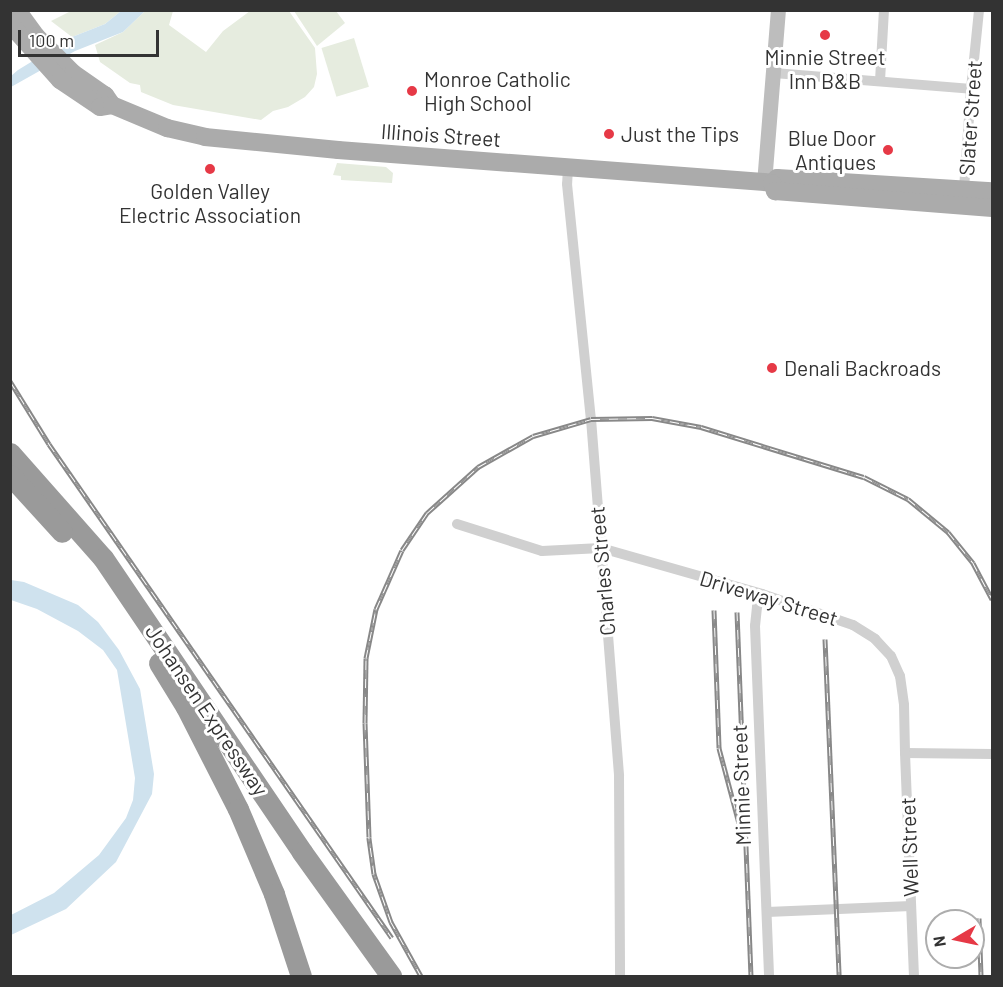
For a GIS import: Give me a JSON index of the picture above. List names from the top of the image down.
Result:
{
  "streets": {
    "highway": ["Johansen Expressway"],
    "main road": ["Illinois Street"],
    "street": [
      "Slater Street",
      "Charles Street",
      "Driveway Street",
      "Minnie Street",
      "Well Street"
    ]
  },
  "crossings": [
    ["Slater Street", "Illinois Street"],
    ["Illinois Street", "Charles Street"],
    ["Charles Street", "Driveway Street"],
    ["Driveway Street", "Minnie Street"],
    ["Driveway Street", "Well Street"]
  ],
  "places": [
    "Minnie Street Inn B&B",
    "Monroe Catholic High School",
    "Just the Tips",
    "Blue Door Antiques",
    "Golden Valley Electric Association",
    "Denali Backroads"
  ],
  "scale_bar": "100 m",
  "north": "left"
}
